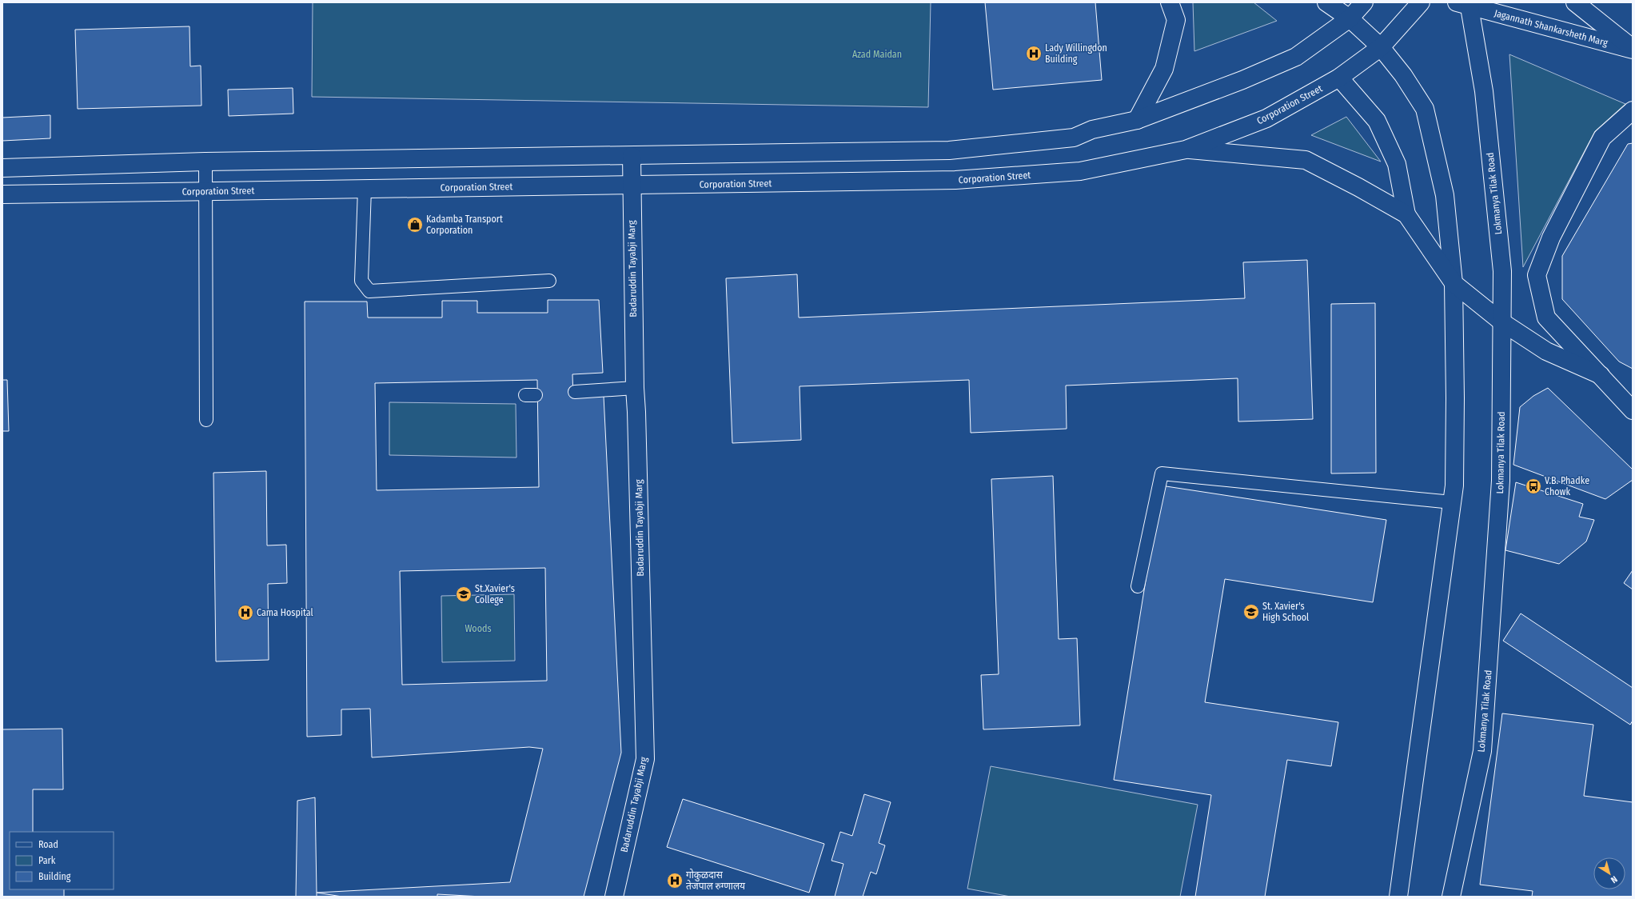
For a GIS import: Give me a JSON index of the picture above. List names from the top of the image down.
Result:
{
  "streets": {
    "main road": [
      "Jagannath Shankarsheth Marg",
      "Corporation Street",
      "Lokmanya Tilak Road",
      "Badaruddin Tayabji Marg"
    ]
  },
  "crossings": [
    ["Jagannath Shankarsheth Marg", "Lokmanya Tilak Road"],
    ["Corporation Street", "Badaruddin Tayabji Marg"]
  ],
  "parks": ["Azad Maidan", "Woods"],
  "places": {
    "hospital": ["Lady Willingdon Building", "Cama Hospital", "गोकुळदास तेजपाल रुग्णालय"],
    "shop": ["Kadamba Transport Corporation"],
    "bus stop": ["V.B. Phadke Chowk"],
    "school or university": ["St.Xavier's College", "St. Xavier's High School"]
  },
  "legend": ["Road", "Park", "Building"],
  "north": "bottom right"
}
